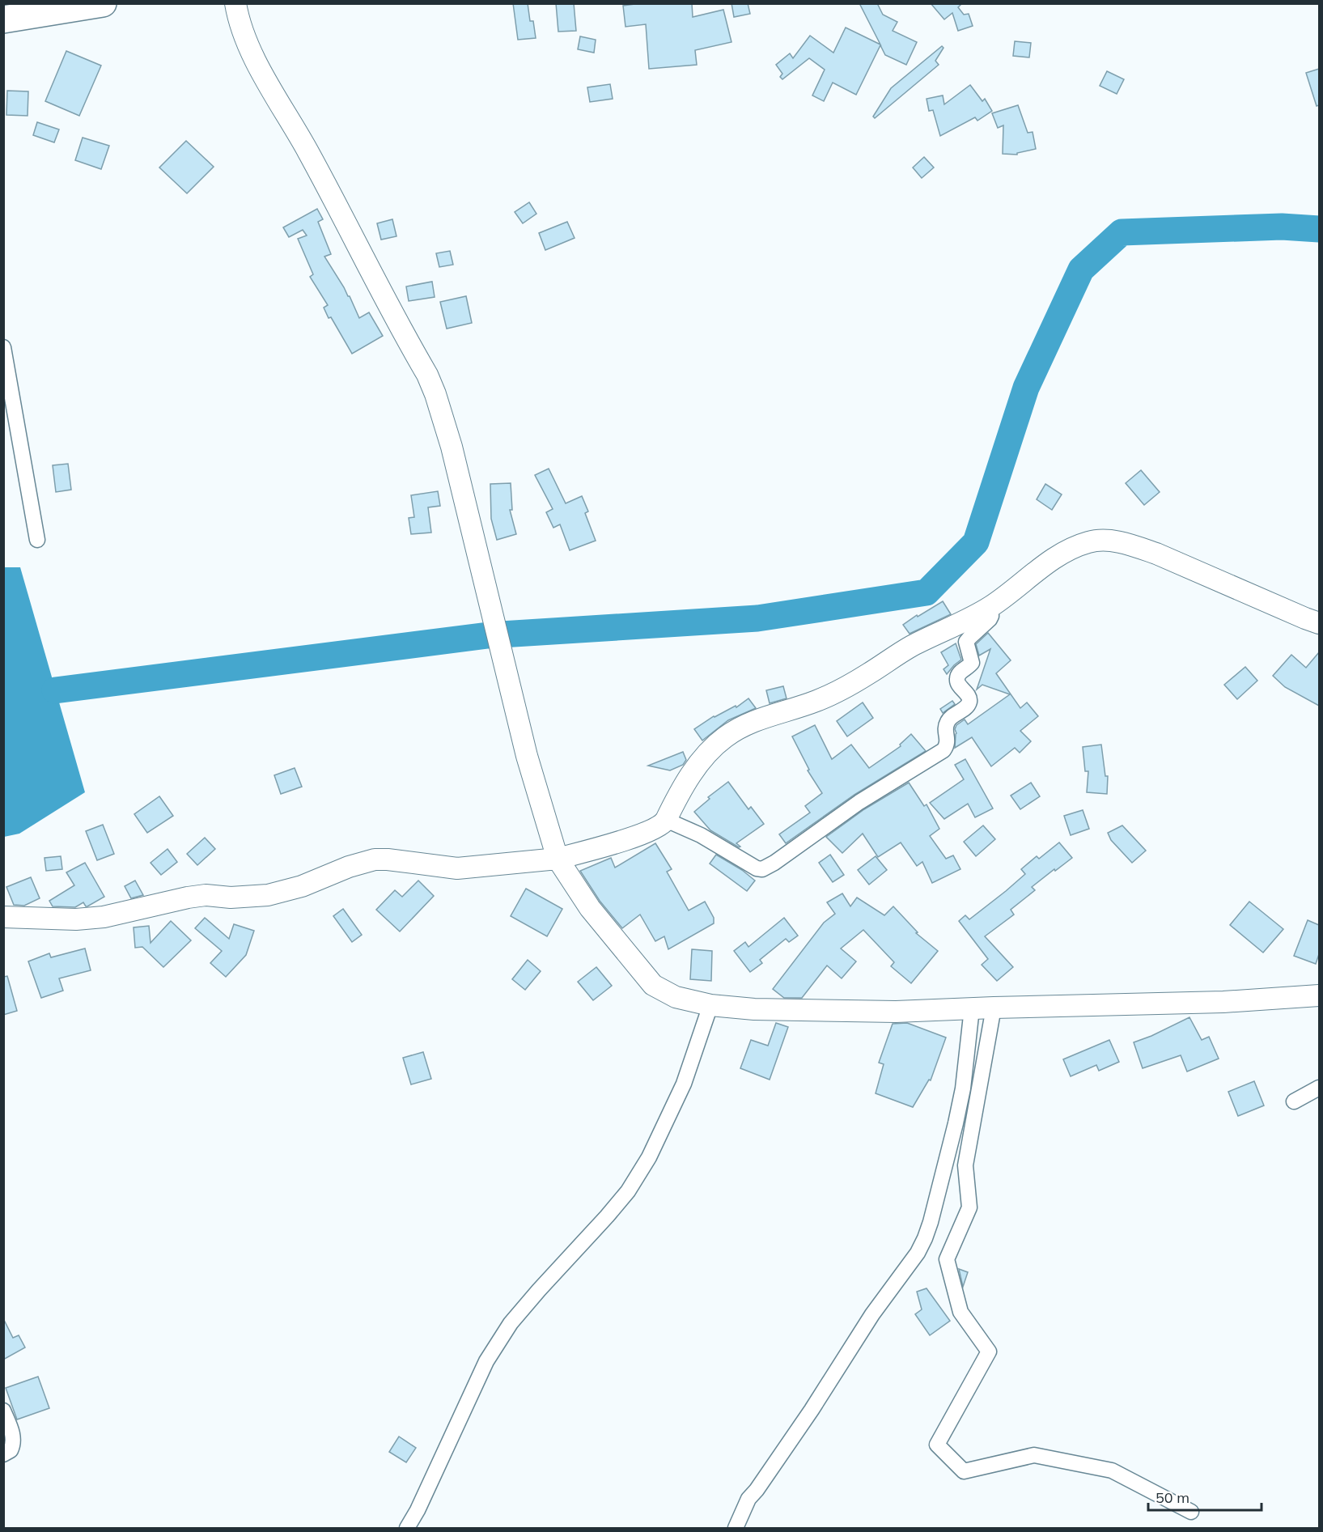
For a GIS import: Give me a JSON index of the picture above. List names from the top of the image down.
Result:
{
  "scale_bar": "50 m"
}
